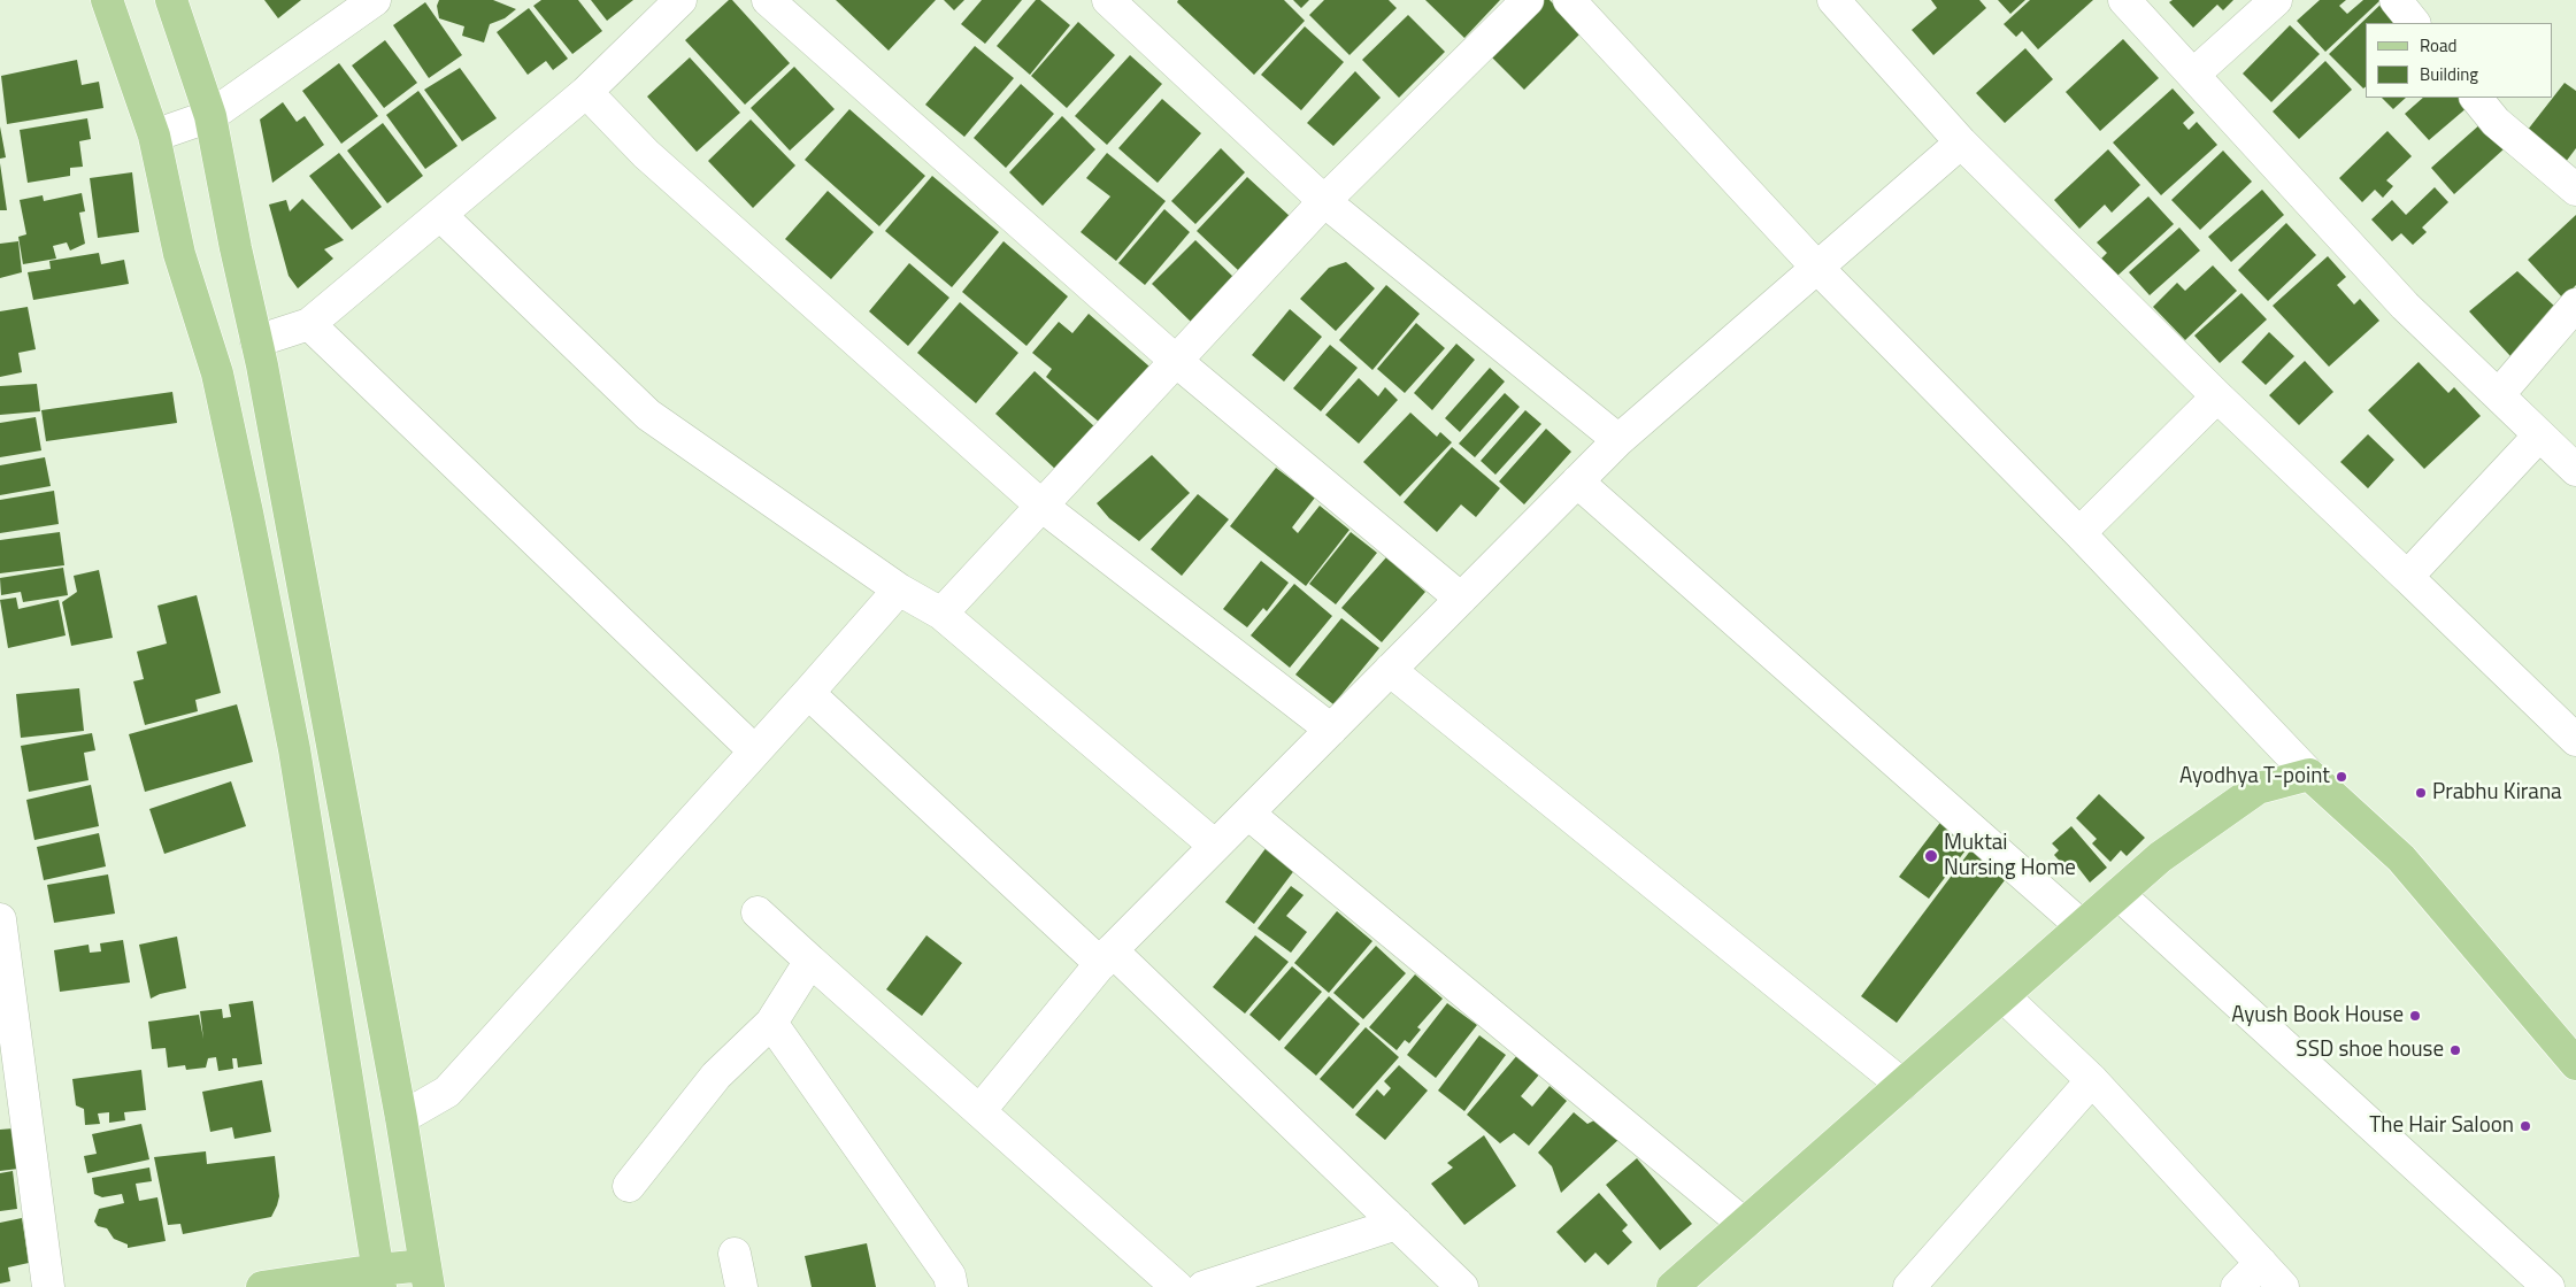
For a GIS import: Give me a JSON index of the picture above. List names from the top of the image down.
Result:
{
  "places": [
    "Ayodhya T-point",
    "Prabhu Kirana",
    "Muktai Nursing Home",
    "Ayush Book House",
    "SSD shoe house",
    "The Hair Saloon"
  ],
  "legend": ["Road", "Building"]
}
